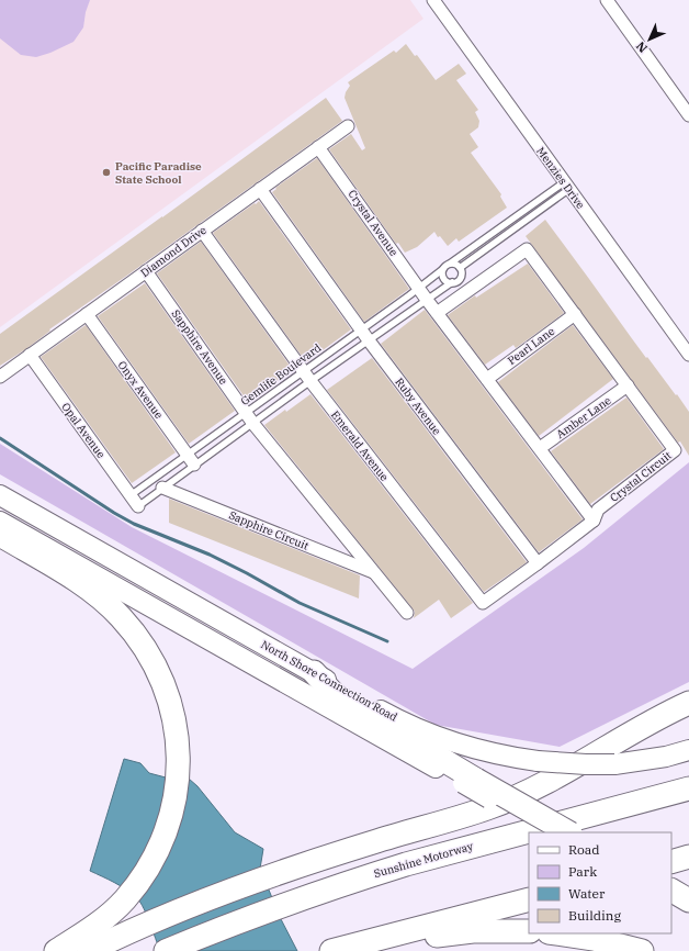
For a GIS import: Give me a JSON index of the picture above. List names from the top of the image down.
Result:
{
  "streets": {
    "highway": ["Sunshine Motorway"],
    "main road": ["North Shore Connection Road"],
    "street": [
      "Menzies Drive",
      "Crystal Avenue",
      "Diamond Drive",
      "Pearl Lane",
      "Sapphire Avenue",
      "Onyx Avenue",
      "Ruby Avenue",
      "Amber Lane",
      "Opal Avenue",
      "Emerald Avenue",
      "Crystal Circuit",
      "Sapphire Circuit"
    ],
    "lane": ["Gemlife Boulevard"]
  },
  "crossings": [
    ["Crystal Avenue", "Diamond Drive"],
    ["Crystal Avenue", "Gemlife Boulevard"],
    ["Diamond Drive", "Sapphire Avenue"],
    ["Diamond Drive", "Onyx Avenue"],
    ["Diamond Drive", "Ruby Avenue"],
    ["Diamond Drive", "Opal Avenue"],
    ["Diamond Drive", "Emerald Avenue"],
    ["Pearl Lane", "Crystal Circuit"],
    ["Sapphire Avenue", "Gemlife Boulevard"],
    ["Sapphire Avenue", "Sapphire Circuit"],
    ["Gemlife Boulevard", "Onyx Avenue"],
    ["Gemlife Boulevard", "Ruby Avenue"],
    ["Gemlife Boulevard", "Opal Avenue"],
    ["Gemlife Boulevard", "Emerald Avenue"],
    ["Ruby Avenue", "Emerald Avenue"],
    ["Amber Lane", "Crystal Circuit"]
  ],
  "places": ["Pacific Paradise State School"],
  "legend": [
    "Road",
    "Park",
    "Water",
    "Building"
  ],
  "north": "bottom left"
}
